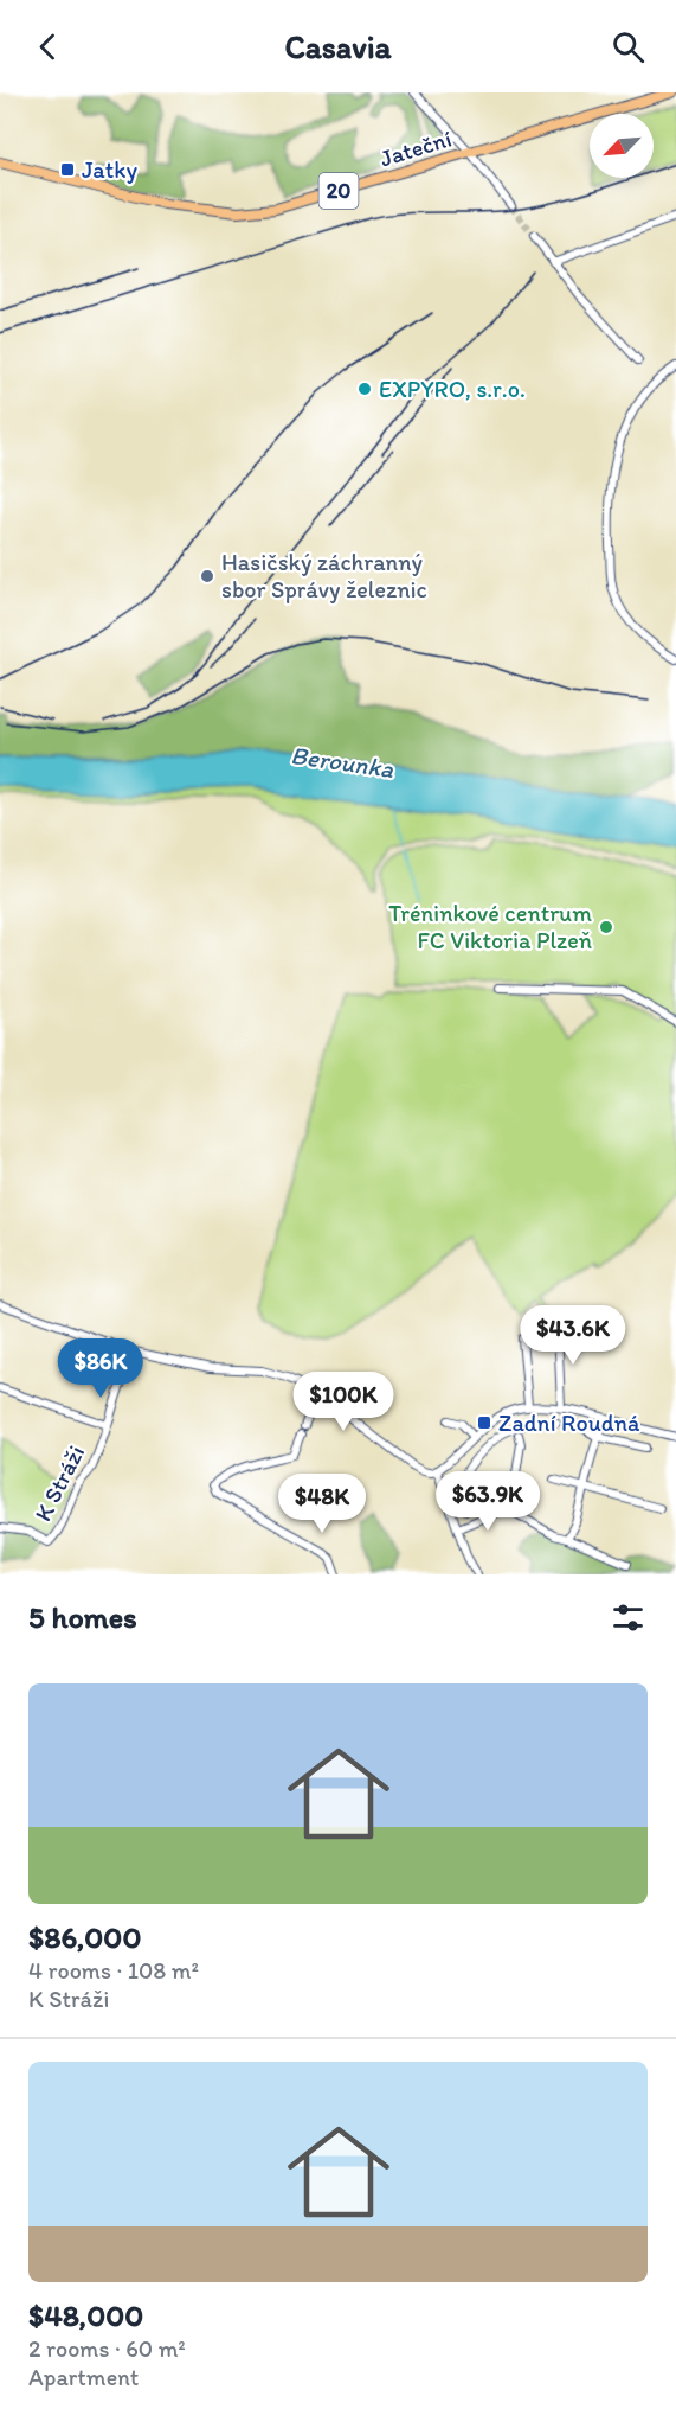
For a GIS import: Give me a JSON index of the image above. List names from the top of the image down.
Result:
{
  "streets": {
    "main road": ["Jateční", "20"],
    "street": ["K Stráži"]
  },
  "water": ["Berounka"],
  "places": {
    "transit": ["Jatky", "Zadní Roudná"],
    "other": ["EXPYRO, s.r.o.", "Hasičský záchranný sbor Správy železnic", "Tréninkové centrum FC Viktoria Plzeň"]
  },
  "north": "bottom left",
  "page": {
    "header": "Casavia",
    "price": [
      "$43.6K",
      "$86K",
      "$100K",
      "$63.9K",
      "$48K"
    ],
    "heading": "5 homes",
    "list": [
      {
        "name": "$86,000",
        "note": "4 rooms · 108 m² · K Stráži"
      },
      {
        "name": "$48,000",
        "note": "2 rooms · 60 m² · Apartment"
      }
    ]
  }
}
